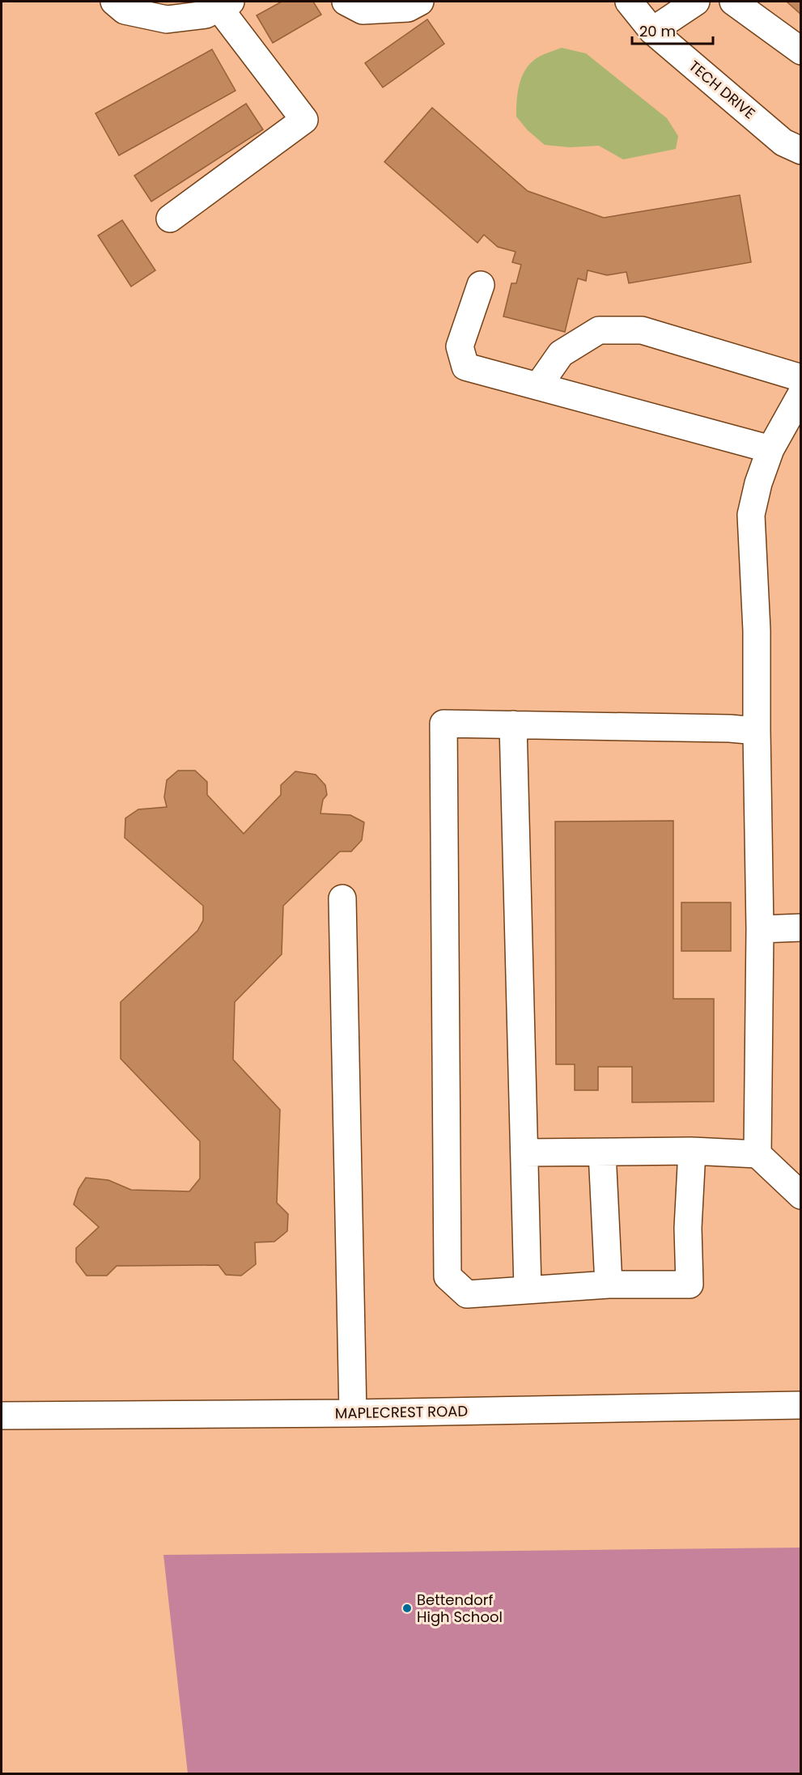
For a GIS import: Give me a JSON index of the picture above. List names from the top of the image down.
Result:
{
  "streets": {
    "street": ["TECH DRIVE", "MAPLECREST ROAD"]
  },
  "places": ["Bettendorf High School"],
  "scale_bar": "20 m"
}
